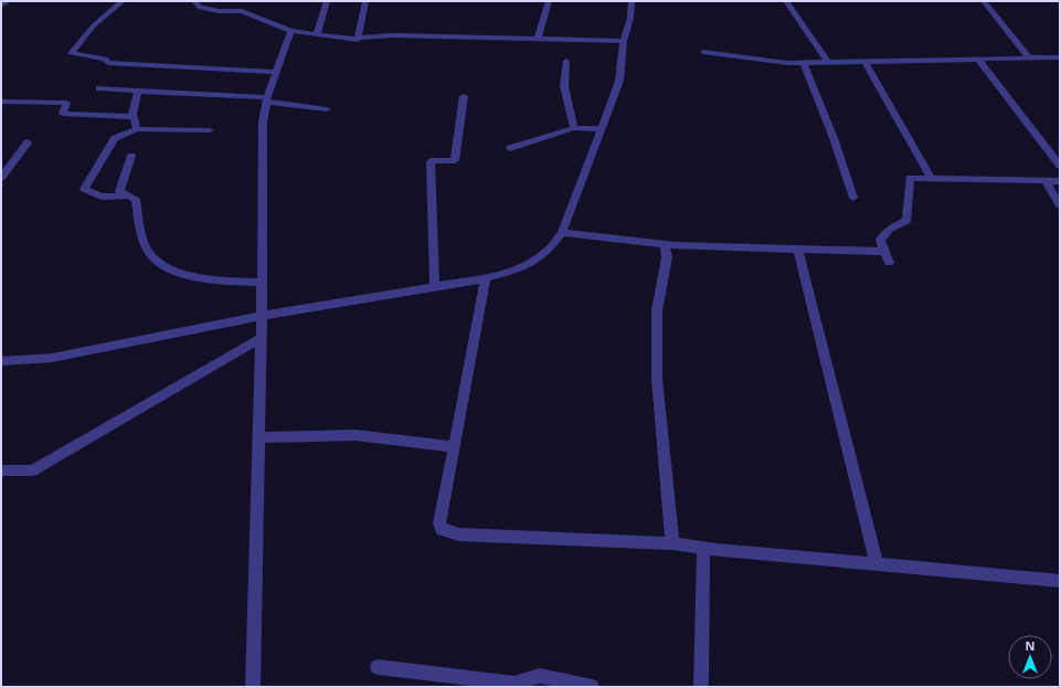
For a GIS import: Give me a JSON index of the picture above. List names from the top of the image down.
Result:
{
  "north": "top"
}
